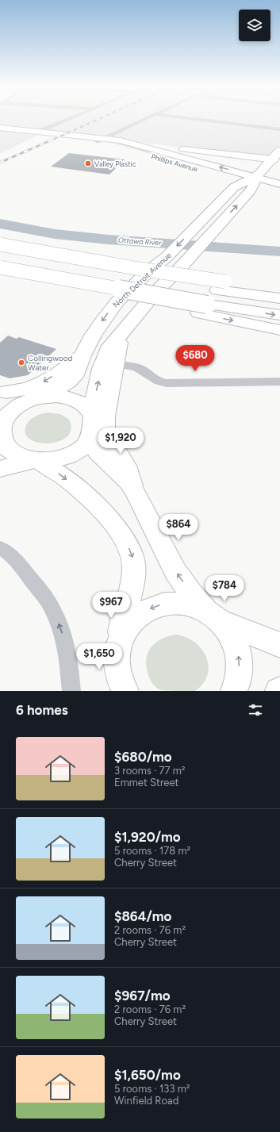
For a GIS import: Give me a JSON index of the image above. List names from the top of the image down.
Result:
{
  "streets": {
    "main road": ["North Detroit Avenue"],
    "street": ["Phillips Avenue"]
  },
  "crossings": [
    ["Phillips Avenue", "North Detroit Avenue"]
  ],
  "water": ["Ottawa River"],
  "places": ["Valley Plastic", "Collingwood Water"],
  "page": {
    "price": [
      "$680",
      "$1,920",
      "$864",
      "$784",
      "$967",
      "$1,650"
    ],
    "heading": "6 homes",
    "list": [
      {
        "name": "$680/mo",
        "note": "3 rooms · 77 m² · Emmet Street"
      },
      {
        "name": "$1,920/mo",
        "note": "5 rooms · 178 m² · Cherry Street"
      },
      {
        "name": "$864/mo",
        "note": "2 rooms · 76 m² · Cherry Street"
      },
      {
        "name": "$967/mo",
        "note": "2 rooms · 76 m² · Cherry Street"
      },
      {
        "name": "$1,650/mo",
        "note": "5 rooms · 133 m² · Winfield Road"
      }
    ]
  }
}
